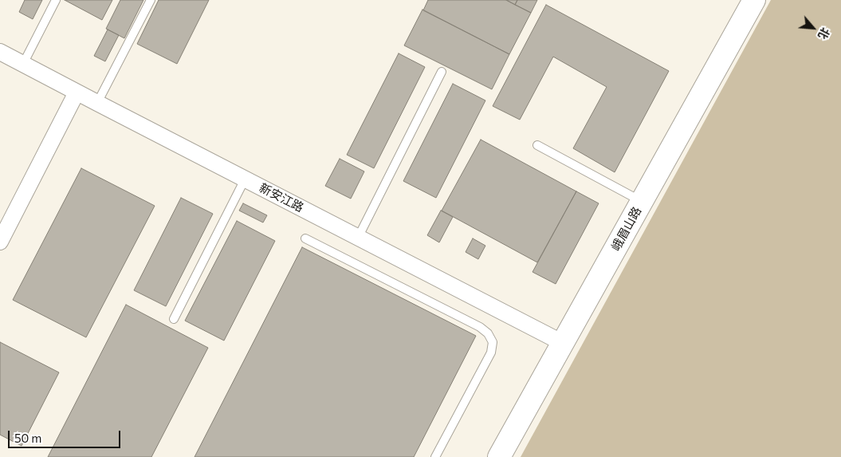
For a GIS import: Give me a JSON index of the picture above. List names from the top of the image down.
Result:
{
  "streets": {
    "street": ["新安江路", "峨眉山路"]
  },
  "crossings": [
    ["新安江路", "峨眉山路"]
  ],
  "scale_bar": "50 m",
  "north": "bottom right"
}
